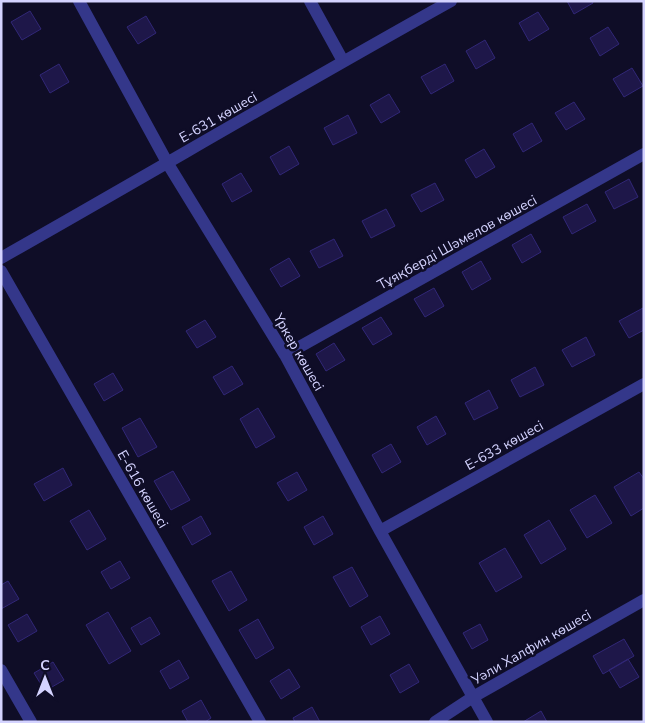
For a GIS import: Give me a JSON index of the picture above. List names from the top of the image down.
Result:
{
  "streets": {
    "street": [
      "Е-631 көшесі",
      "Тұяқберді Шәмелов көшесі",
      "Үркер көшесі",
      "Е-633 көшесі",
      "Е-616 көшесі",
      "Уәли Халфин көшесі"
    ]
  },
  "crossings": [
    ["Е-631 көшесі", "Үркер көшесі"],
    ["Тұяқберді Шәмелов көшесі", "Үркер көшесі"],
    ["Үркер көшесі", "Е-633 көшесі"],
    ["Үркер көшесі", "Уәли Халфин көшесі"]
  ],
  "north": "top"
}
